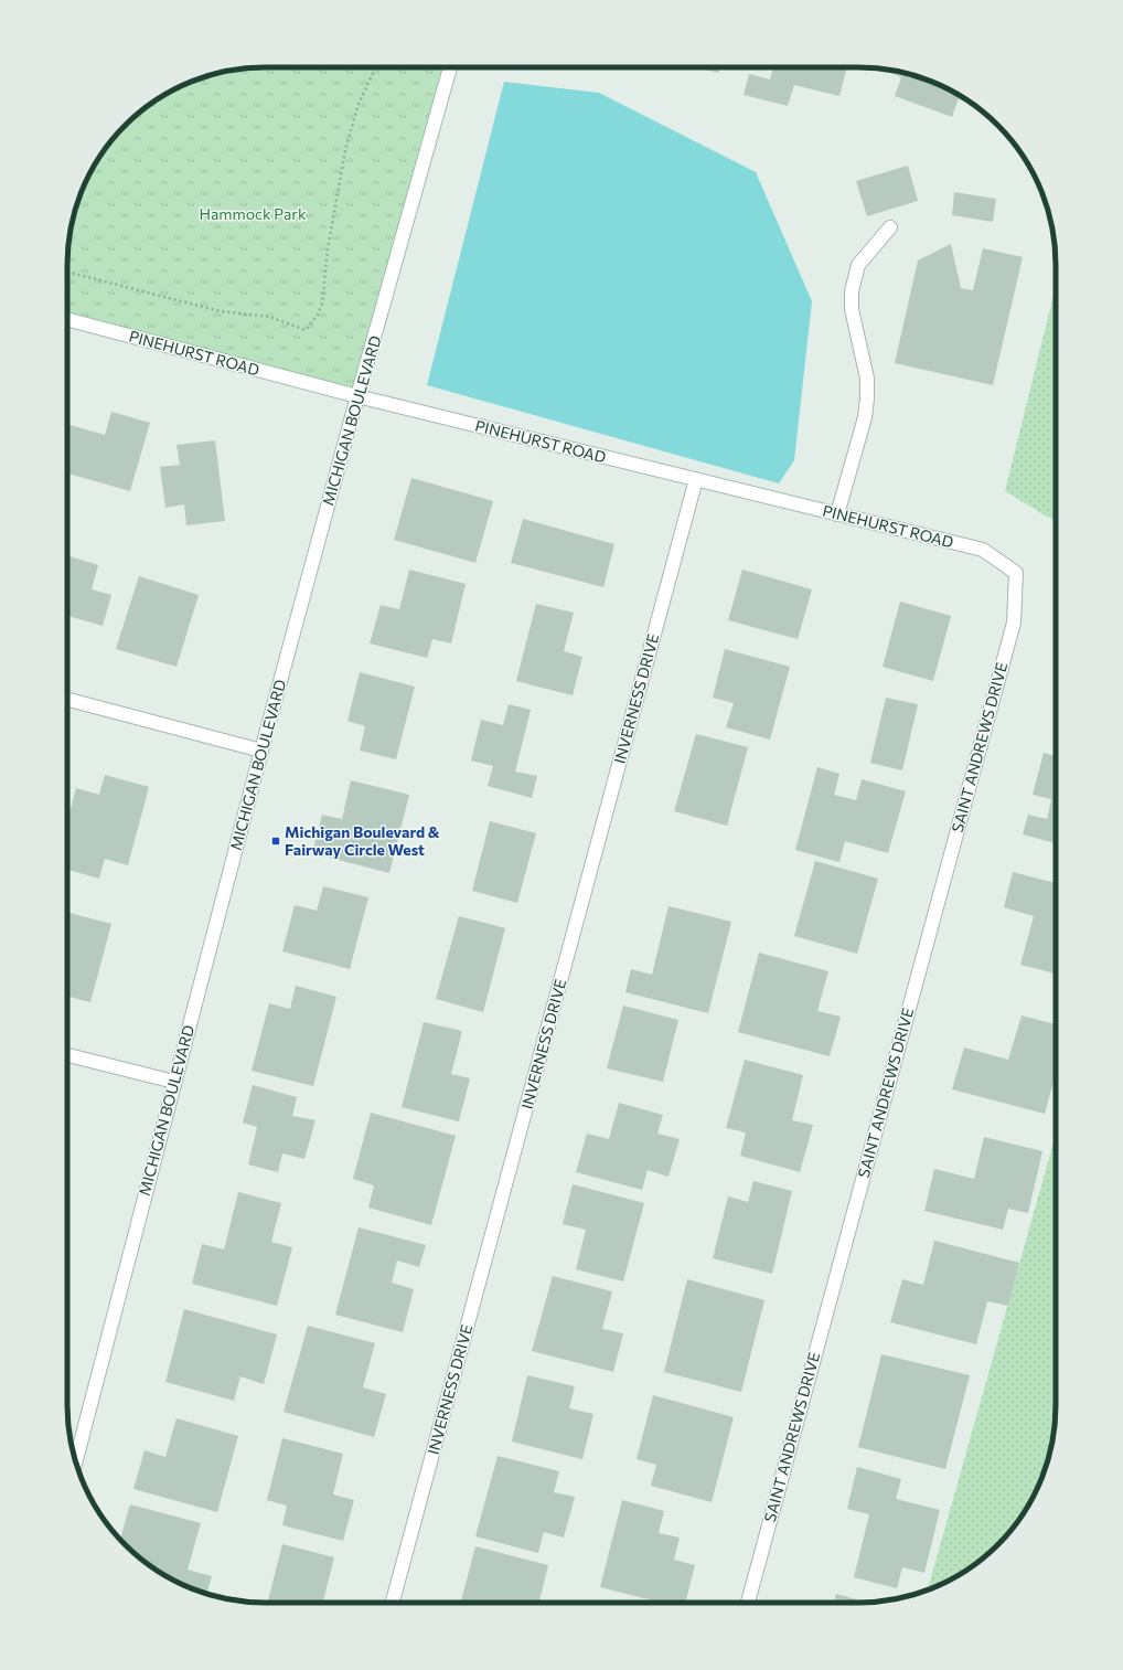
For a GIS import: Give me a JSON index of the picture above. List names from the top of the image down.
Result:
{
  "streets": {
    "street": [
      "PINEHURST ROAD",
      "MICHIGAN BOULEVARD",
      "INVERNESS DRIVE",
      "SAINT ANDREWS DRIVE"
    ]
  },
  "crossings": [
    ["PINEHURST ROAD", "MICHIGAN BOULEVARD"],
    ["PINEHURST ROAD", "INVERNESS DRIVE"],
    ["PINEHURST ROAD", "SAINT ANDREWS DRIVE"]
  ],
  "parks": ["Hammock Park"],
  "places": {
    "transit": ["Michigan Boulevard & Fairway Circle West"]
  }
}
